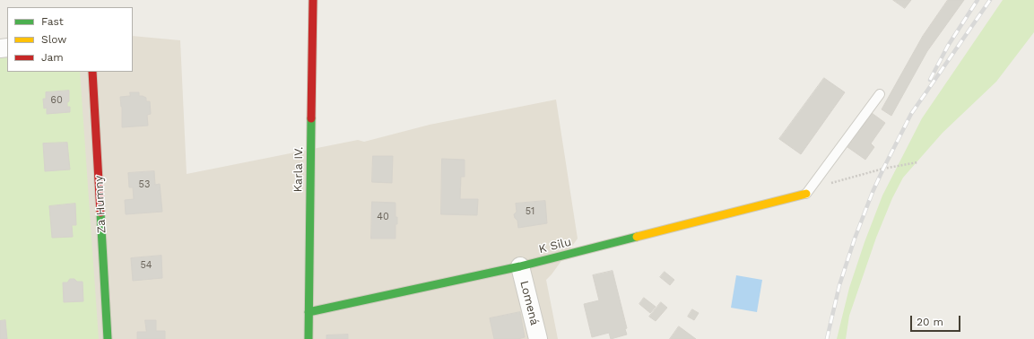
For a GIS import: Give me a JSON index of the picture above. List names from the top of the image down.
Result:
{
  "streets": {
    "street": [
      "Karla IV.",
      "Za Humny",
      "K Silu",
      "Lomená"
    ]
  },
  "crossings": [
    ["Karla IV.", "K Silu"],
    ["K Silu", "Lomená"]
  ],
  "house_numbers": [
    "60",
    "53",
    "51",
    "40",
    "54"
  ],
  "legend": ["Fast", "Slow", "Jam"],
  "scale_bar": "20 m"
}
